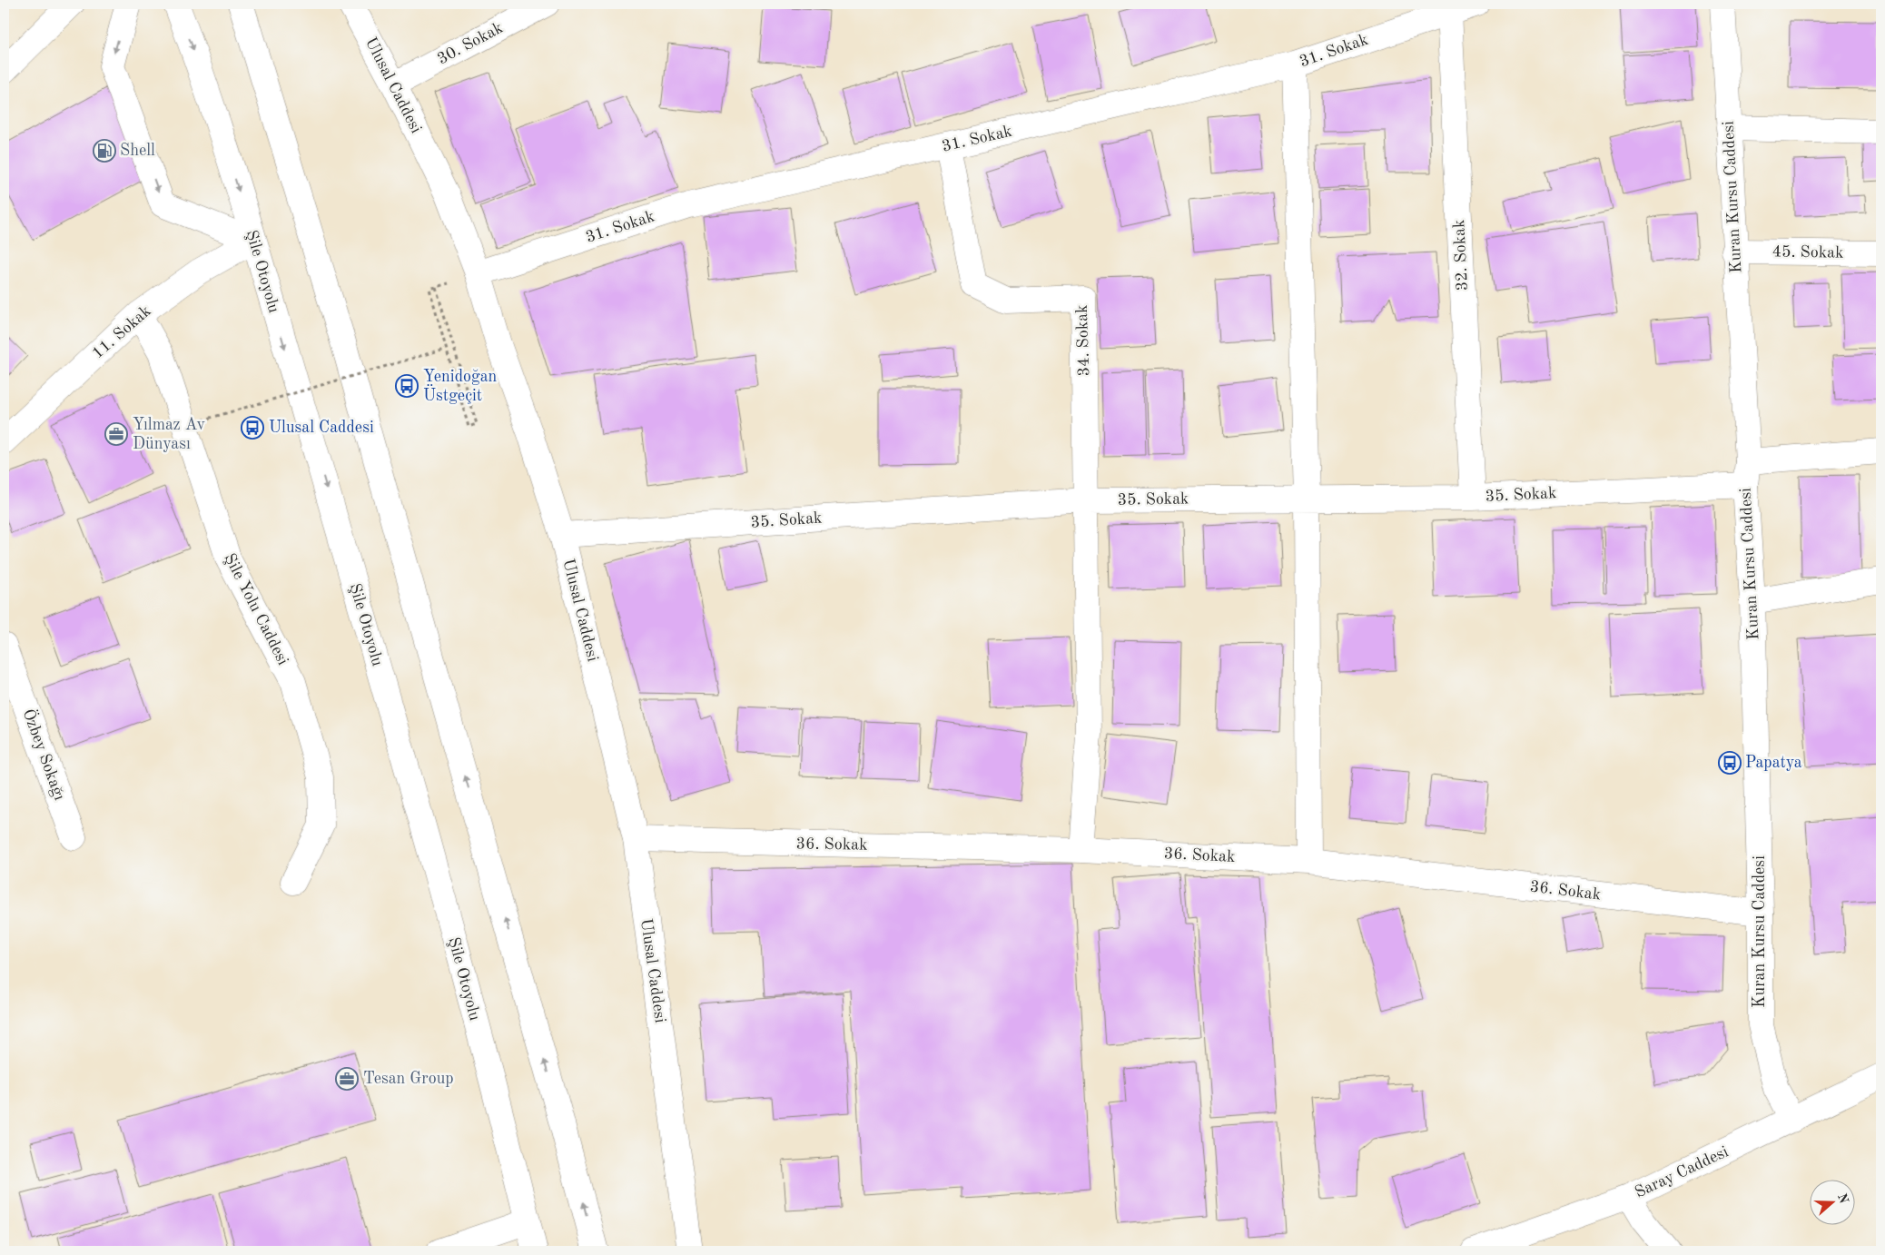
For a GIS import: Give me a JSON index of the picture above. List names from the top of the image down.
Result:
{
  "streets": {
    "main road": [
      "30. Sokak",
      "31. Sokak",
      "Ulusal Caddesi",
      "Kuran Kursu Caddesi",
      "45. Sokak",
      "32. Sokak",
      "Şile Otoyolu",
      "11. Sokak",
      "34. Sokak",
      "35. Sokak",
      "Şile Yolu Caddesi",
      "Özbey Sokağı",
      "36. Sokak",
      "Saray Caddesi"
    ]
  },
  "crossings": [
    ["30. Sokak", "Ulusal Caddesi"],
    ["31. Sokak", "Ulusal Caddesi"],
    ["31. Sokak", "32. Sokak"],
    ["31. Sokak", "34. Sokak"],
    ["Ulusal Caddesi", "35. Sokak"],
    ["Ulusal Caddesi", "36. Sokak"],
    ["Kuran Kursu Caddesi", "45. Sokak"],
    ["Kuran Kursu Caddesi", "35. Sokak"],
    ["Kuran Kursu Caddesi", "36. Sokak"],
    ["Kuran Kursu Caddesi", "Saray Caddesi"],
    ["32. Sokak", "35. Sokak"],
    ["Şile Otoyolu", "11. Sokak"],
    ["11. Sokak", "Şile Yolu Caddesi"],
    ["34. Sokak", "35. Sokak"]
  ],
  "places": {
    "fuel station": ["Shell"],
    "bus stop": ["Yenidoğan Üstgeçit", "Ulusal Caddesi", "Papatya"],
    "office": ["Yılmaz Av Dünyası", "Tesan Group"]
  },
  "north": "right"
}
